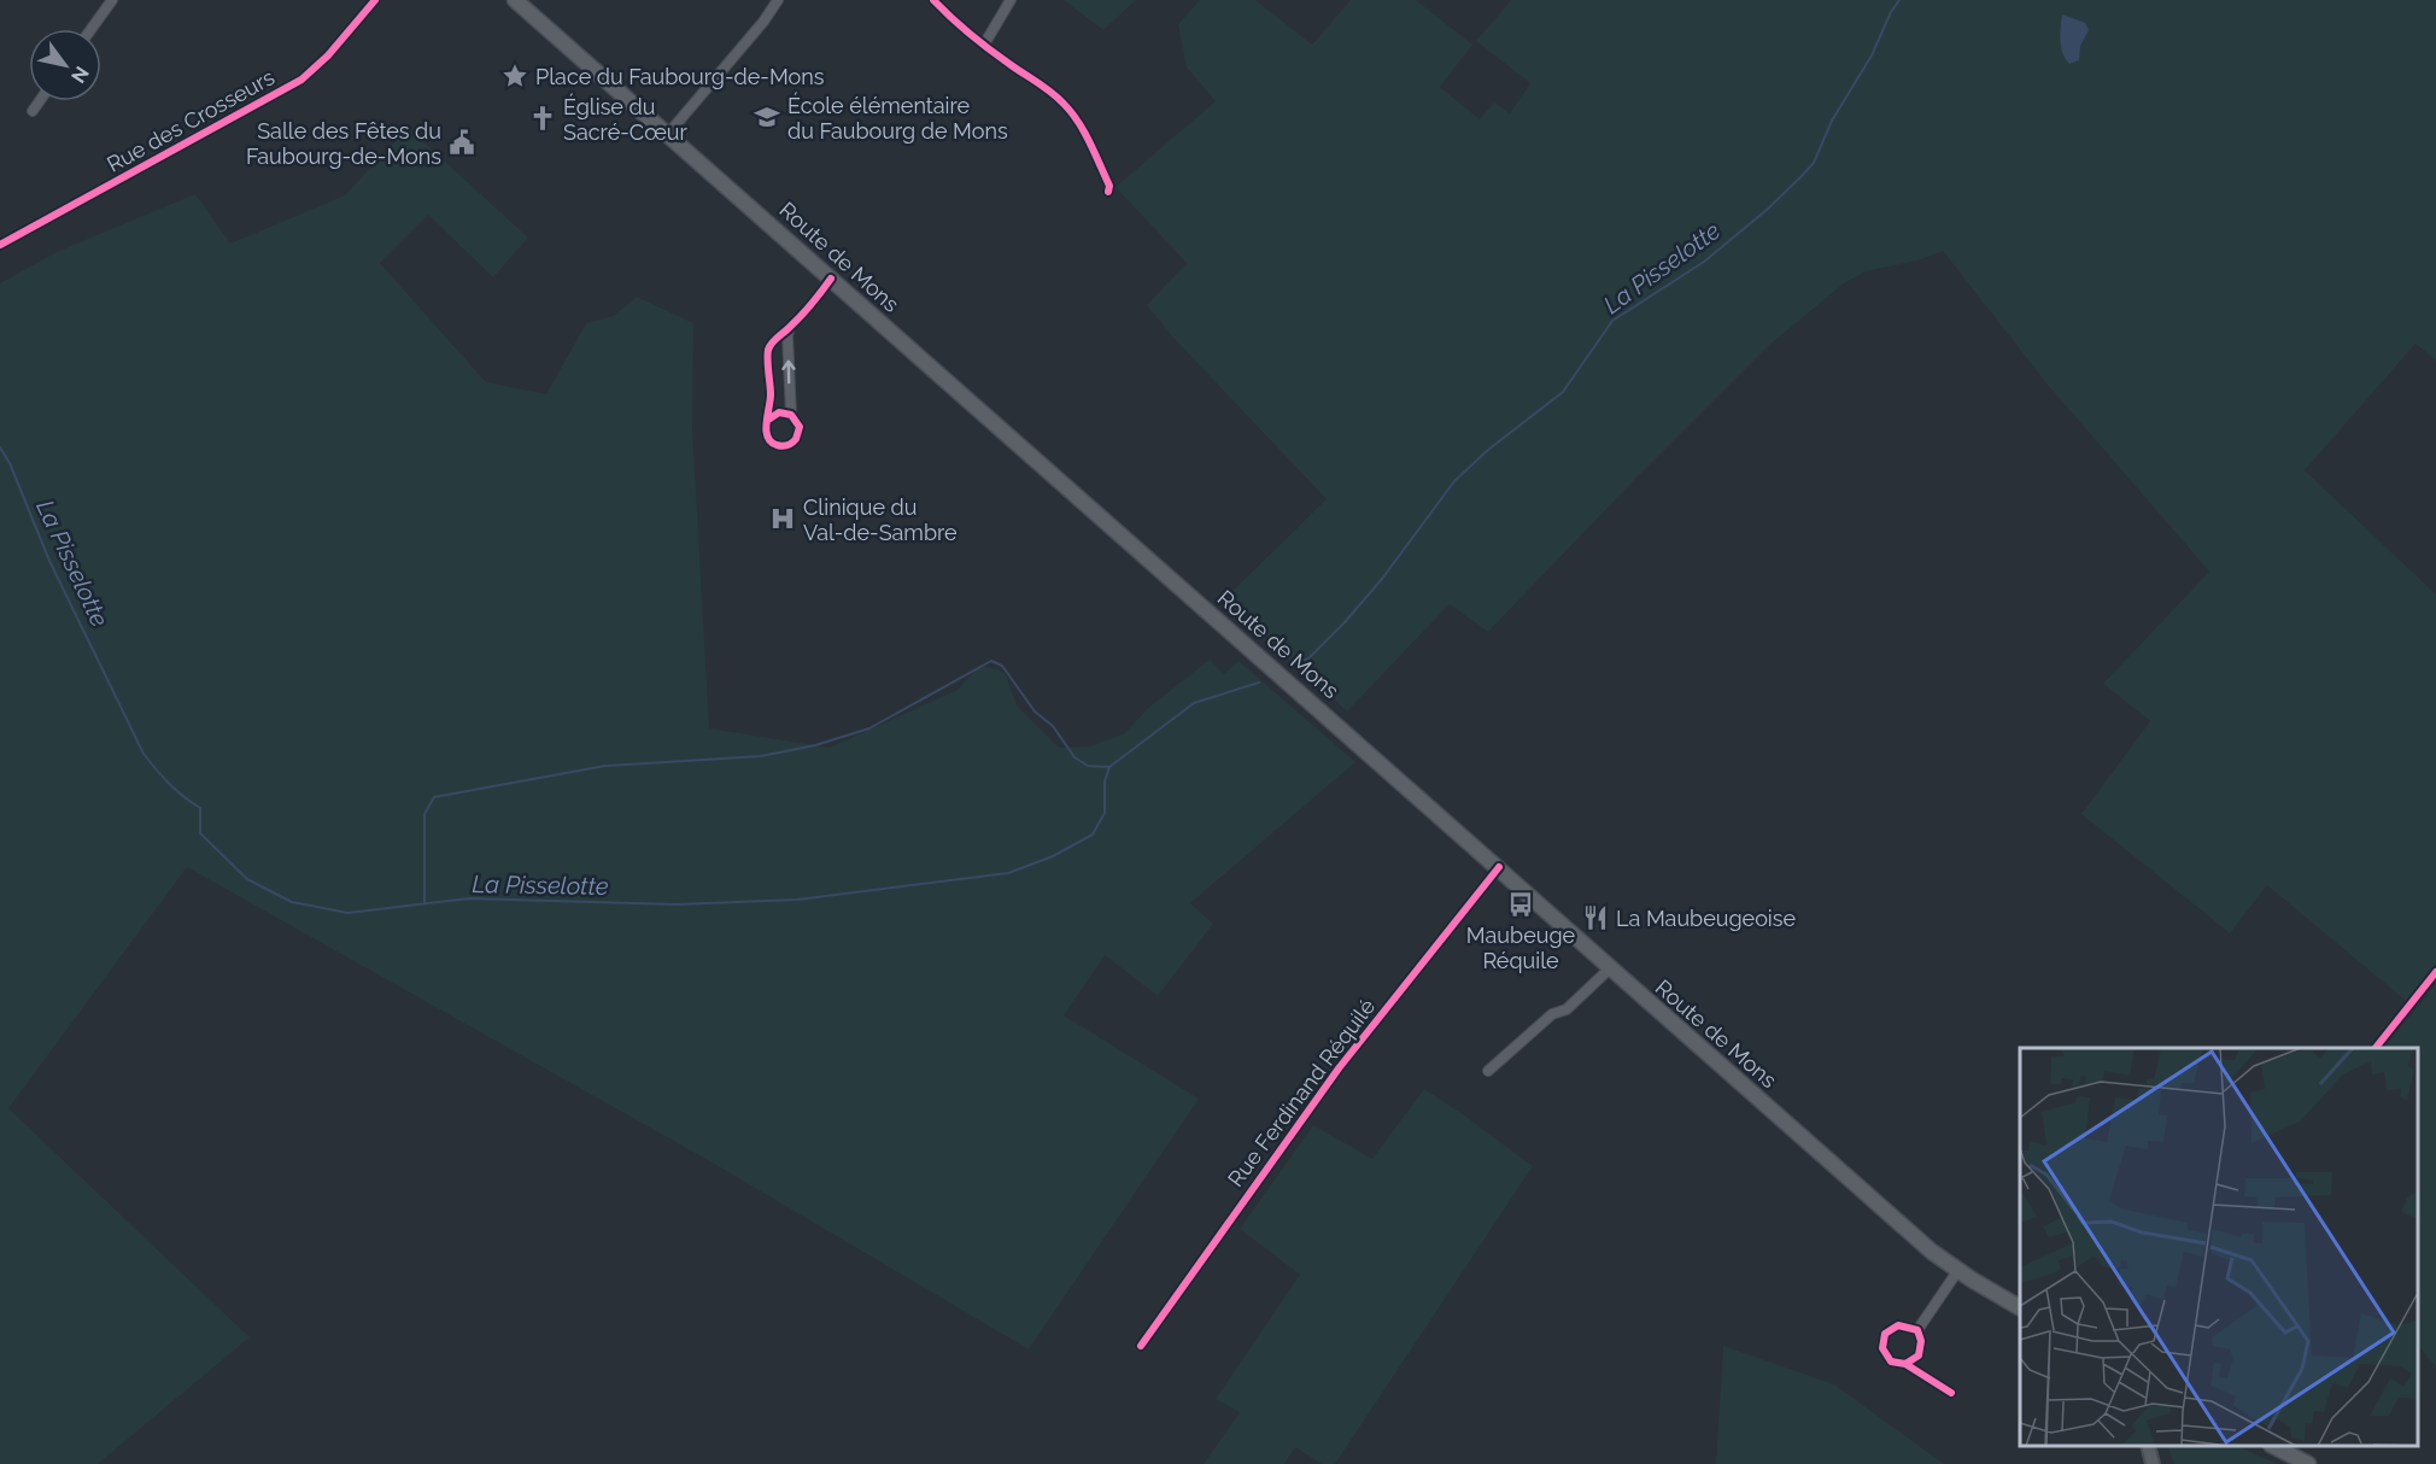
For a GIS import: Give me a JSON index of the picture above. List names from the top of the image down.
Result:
{
  "streets": {
    "main road": ["Route de Mons"],
    "street": ["Rue des Crosseurs", "Rue Ferdinand Réquilé"]
  },
  "crossings": [
    ["Route de Mons", "Rue Ferdinand Réquilé"]
  ],
  "water": ["La Pisselotte"],
  "places": {
    "place": ["Place du Faubourg-de-Mons"],
    "school or university": ["École élémentaire du Faubourg de Mons"],
    "church": ["Église du Sacré-Cœur"],
    "public building": ["Salle des Fêtes du Faubourg-de-Mons"],
    "hospital": ["Clinique du Val-de-Sambre"],
    "bus stop": ["Maubeuge Réquile"],
    "restaurant": ["La Maubeugeoise"]
  },
  "north": "bottom right"
}
